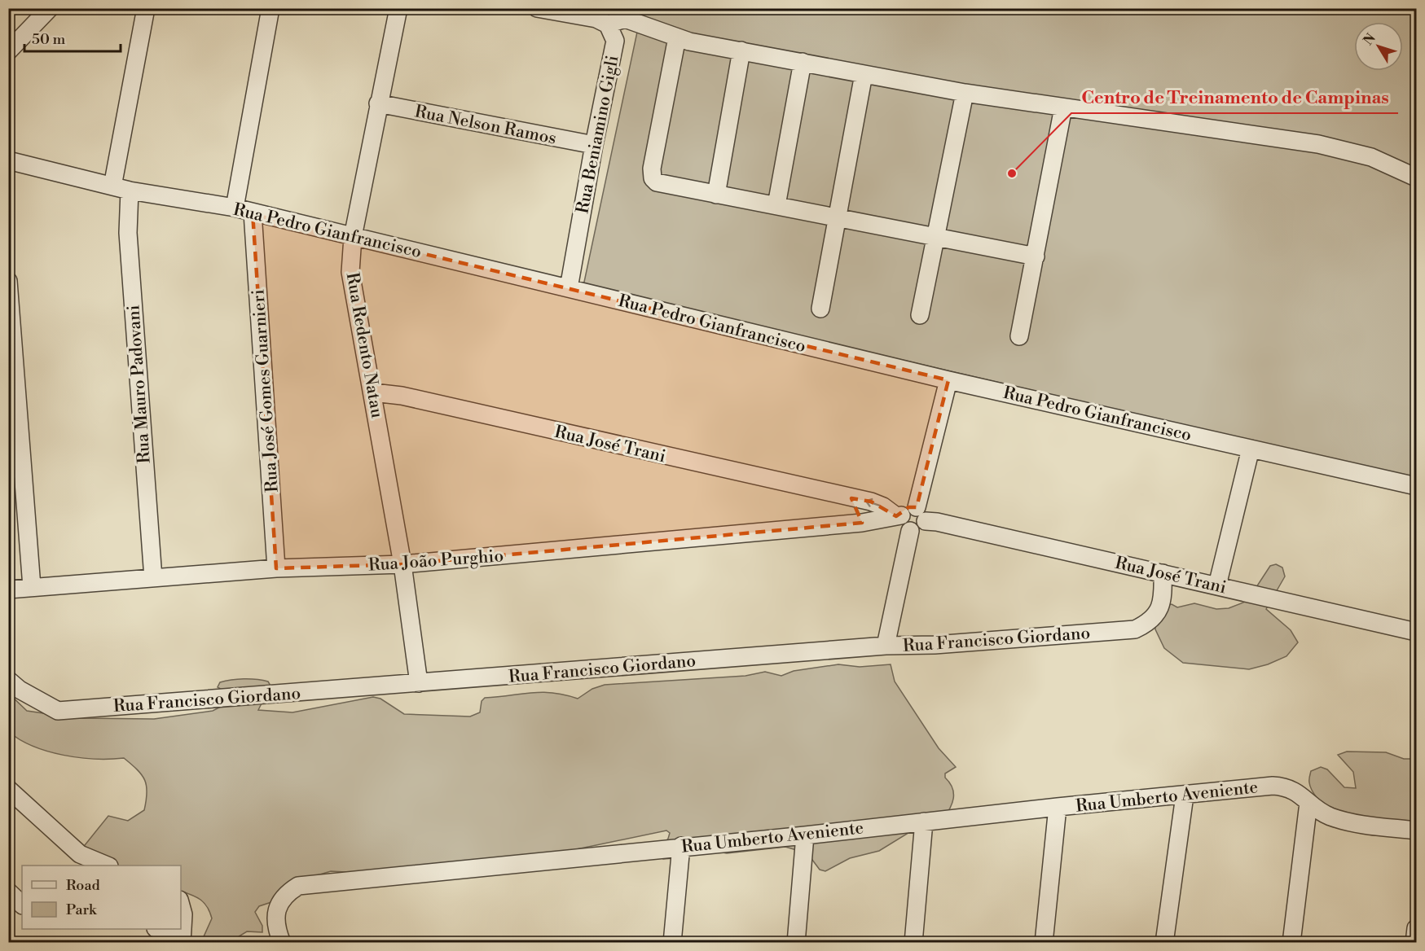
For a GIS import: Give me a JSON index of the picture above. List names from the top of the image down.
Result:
{
  "streets": {
    "street": [
      "Rua Nelson Ramos",
      "Rua Beniamino Gigli",
      "Rua Pedro Gianfrancisco",
      "Rua Redento Natau",
      "Rua Mauro Padovani",
      "Rua José Gomes Guarnieri",
      "Rua José Trani",
      "Rua João Purghio",
      "Rua Francisco Giordano",
      "Rua Umberto Aveniente"
    ]
  },
  "crossings": [
    ["Rua Nelson Ramos", "Rua Beniamino Gigli"],
    ["Rua Nelson Ramos", "Rua Redento Natau"],
    ["Rua Beniamino Gigli", "Rua Pedro Gianfrancisco"],
    ["Rua Pedro Gianfrancisco", "Rua Redento Natau"],
    ["Rua Pedro Gianfrancisco", "Rua Mauro Padovani"],
    ["Rua Pedro Gianfrancisco", "Rua José Gomes Guarnieri"],
    ["Rua Redento Natau", "Rua José Trani"],
    ["Rua Redento Natau", "Rua João Purghio"],
    ["Rua Redento Natau", "Rua Francisco Giordano"],
    ["Rua Mauro Padovani", "Rua João Purghio"],
    ["Rua José Gomes Guarnieri", "Rua João Purghio"],
    ["Rua José Trani", "Rua João Purghio"],
    ["Rua José Trani", "Rua Francisco Giordano"]
  ],
  "places": ["Centro de Treinamento de Campinas"],
  "legend": ["Road", "Park"],
  "scale_bar": "50 m",
  "north": "top left"
}
